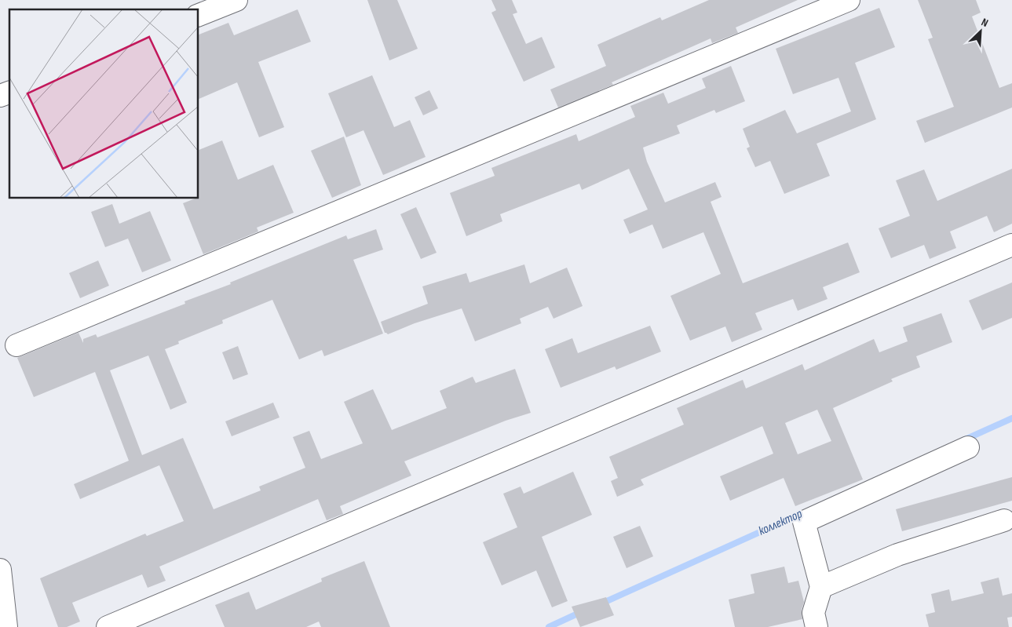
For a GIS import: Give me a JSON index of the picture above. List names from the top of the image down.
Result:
{
  "water": ["коллектор"],
  "north": "top right"
}
